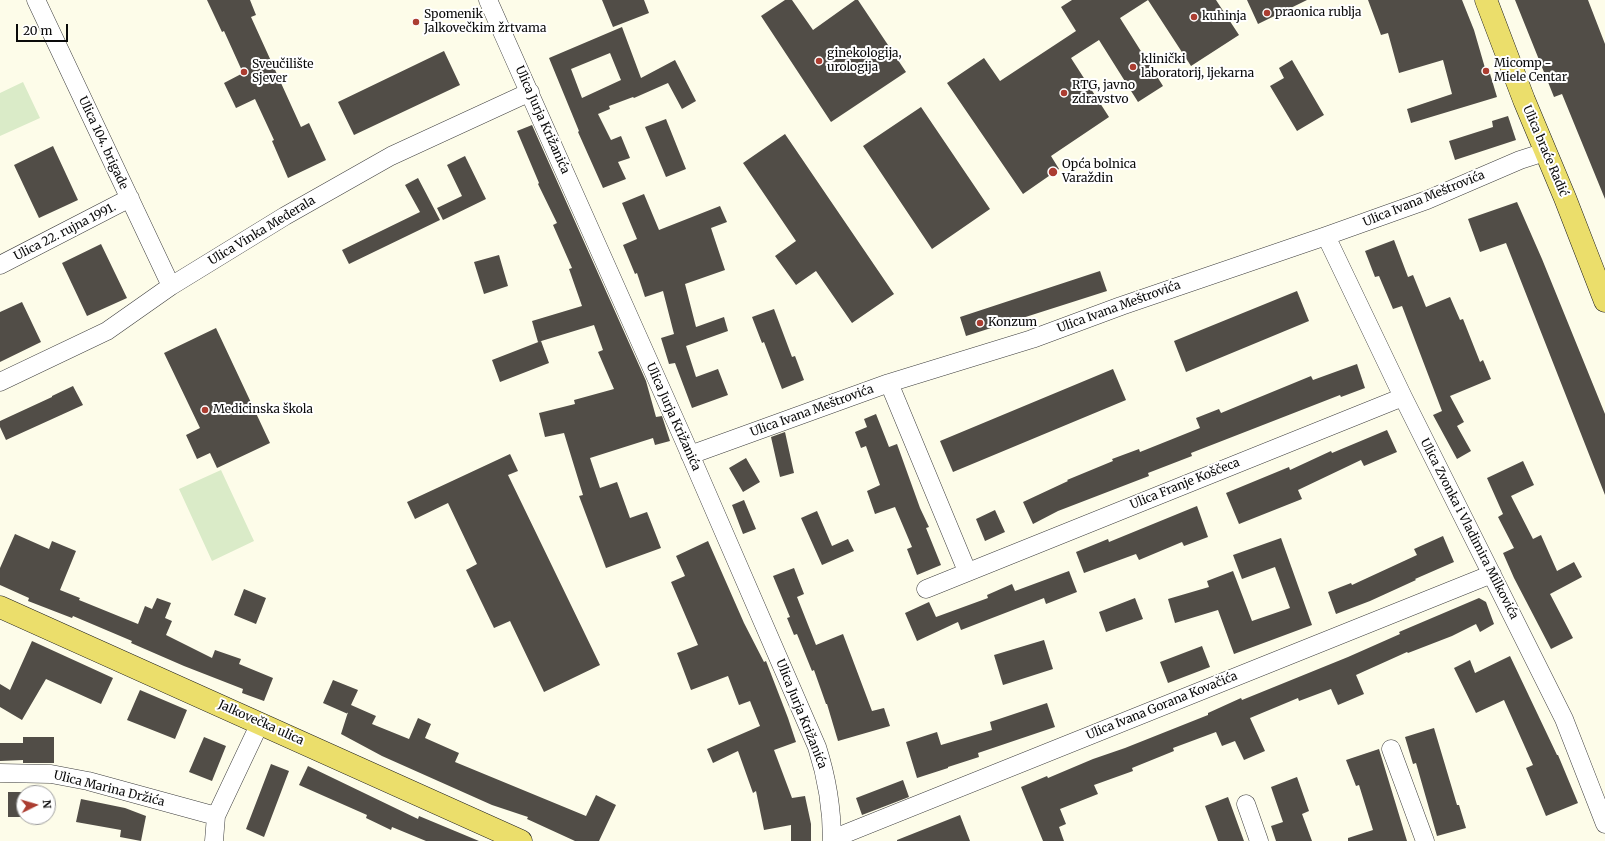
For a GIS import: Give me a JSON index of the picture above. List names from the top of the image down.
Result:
{
  "streets": {
    "main road": ["Ulica braće Radić", "Jalkovečka ulica"],
    "street": [
      "Ulica Jurja Križanića",
      "Ulica 104. brigade",
      "Ulica Ivana Meštrovića",
      "Ulica Vinka Međerala",
      "Ulica 22. rujna 1991.",
      "Ulica Franje Koščeca",
      "Ulica Zvonka i Vladimira Milkovića",
      "Ulica Ivana Gorana Kovačića",
      "Ulica Marina Držića"
    ]
  },
  "crossings": [
    ["Ulica Jurja Križanića", "Ulica Ivana Meštrovića"],
    ["Ulica Jurja Križanića", "Ulica Vinka Međerala"],
    ["Ulica Jurja Križanića", "Ulica Ivana Gorana Kovačića"],
    ["Ulica 104. brigade", "Ulica Vinka Međerala"],
    ["Ulica 104. brigade", "Ulica 22. rujna 1991."],
    ["Ulica braće Radić", "Ulica Ivana Meštrovića"],
    ["Ulica Ivana Meštrovića", "Ulica Zvonka i Vladimira Milkovića"],
    ["Ulica Franje Koščeca", "Ulica Zvonka i Vladimira Milkovića"],
    ["Ulica Zvonka i Vladimira Milkovića", "Ulica Ivana Gorana Kovačića"]
  ],
  "places": [
    "praonica rublja",
    "kuhinja",
    "Spomenik Jalkovečkim žrtvama",
    "ginekologija, urologija",
    "klinički laboratorij, ljekarna",
    "Micomp - Miele Centar",
    "Sveučilište Sjever",
    "RTG, javno zdravstvo",
    "Opća bolnica Varaždin",
    "Konzum",
    "Medicinska škola"
  ],
  "scale_bar": "20 m",
  "north": "right"
}
